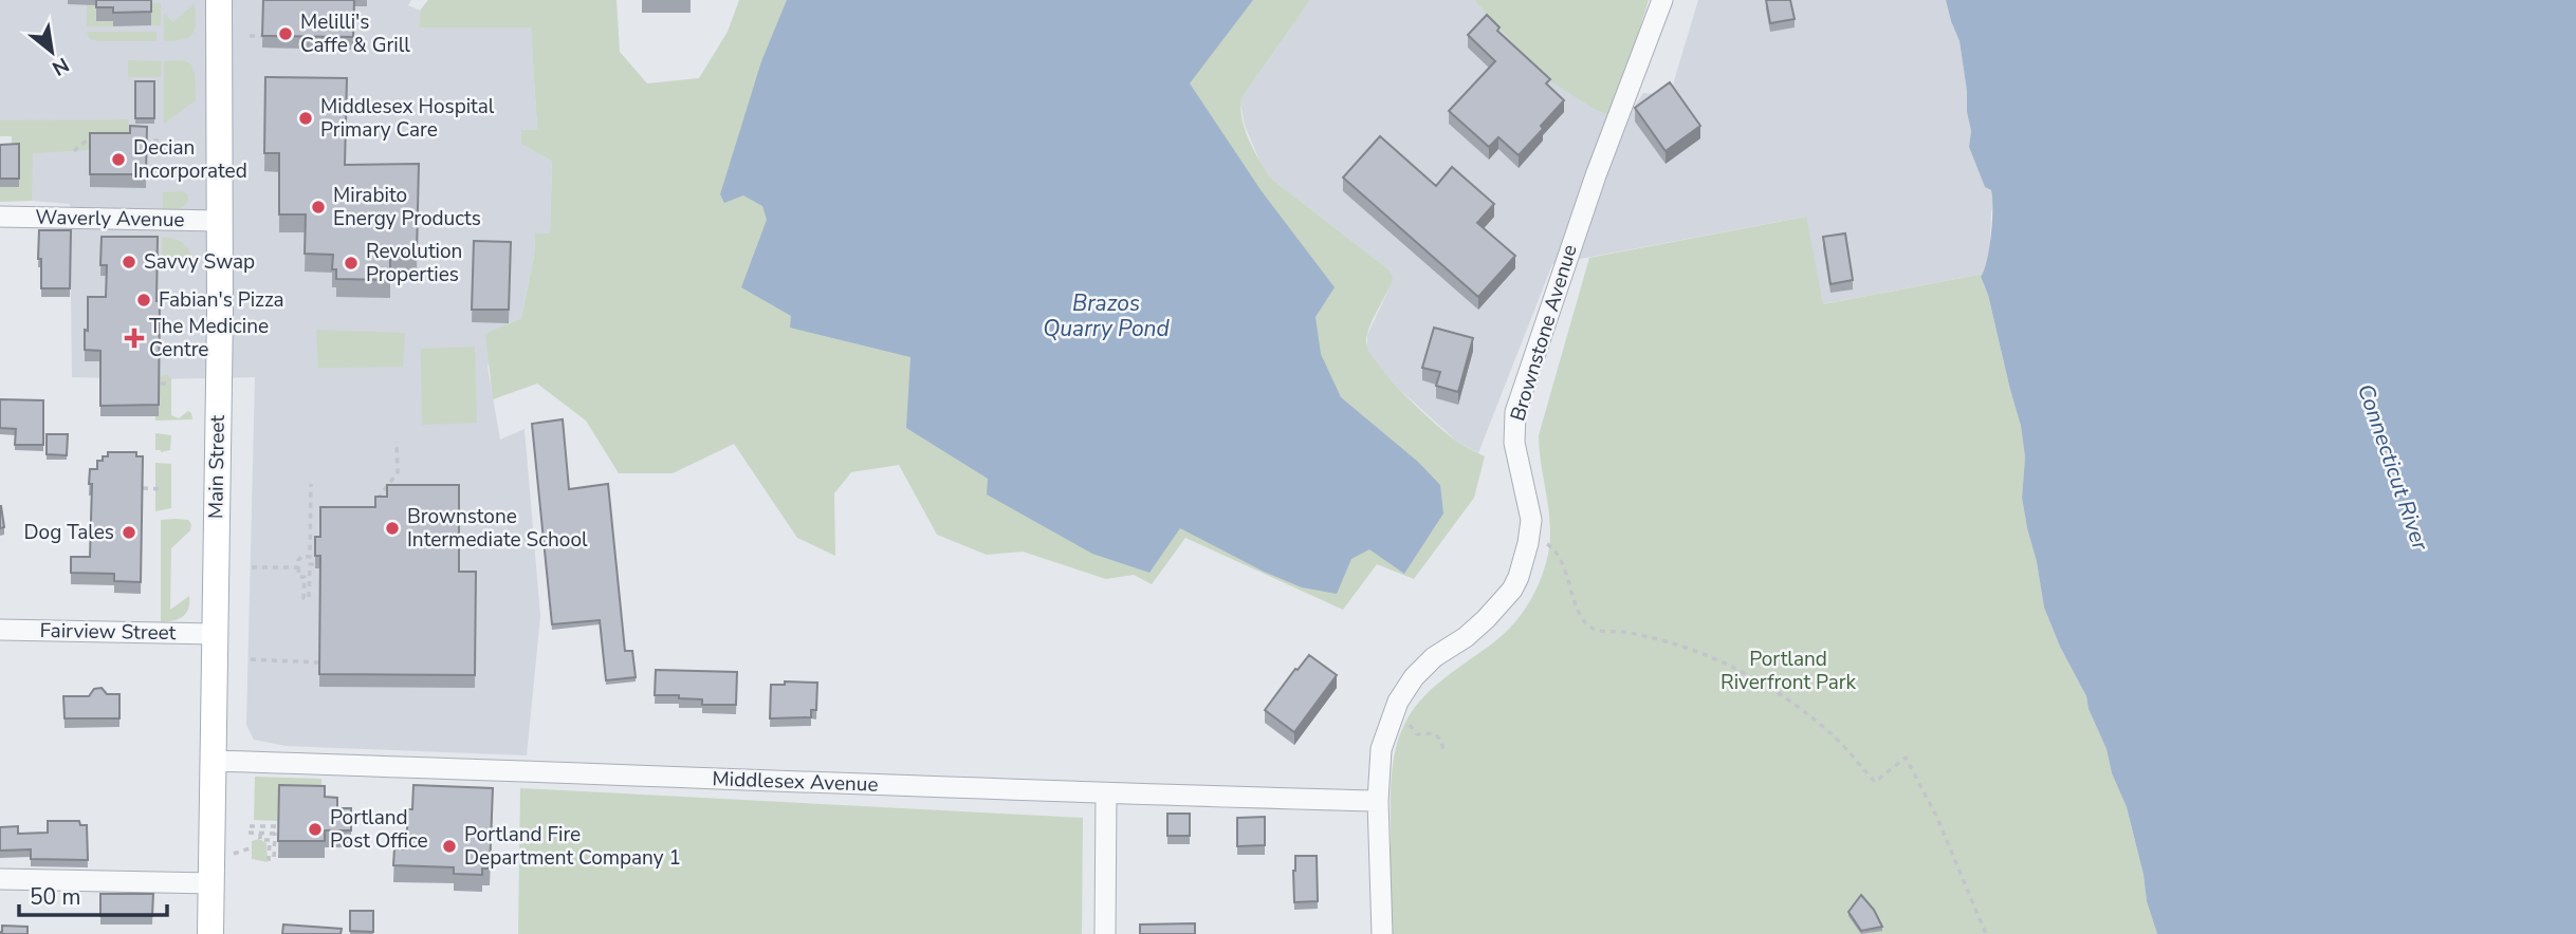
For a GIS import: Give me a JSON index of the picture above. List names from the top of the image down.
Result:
{
  "streets": {
    "main road": ["Main Street"],
    "street": [
      "Waverly Avenue",
      "Brownstone Avenue",
      "Fairview Street",
      "Middlesex Avenue"
    ]
  },
  "crossings": [
    ["Waverly Avenue", "Main Street"],
    ["Brownstone Avenue", "Middlesex Avenue"],
    ["Main Street", "Fairview Street"],
    ["Main Street", "Middlesex Avenue"]
  ],
  "water": ["Brazos Quarry Pond", "Connecticut River"],
  "parks": ["Portland Riverfront Park"],
  "places": {
    "other": [
      "Melilli's Caffe & Grill",
      "Middlesex Hospital Primary Care",
      "Decian Incorporated",
      "Mirabito Energy Products",
      "Savvy Swap",
      "Revolution Properties",
      "Fabian's Pizza",
      "Brownstone Intermediate School",
      "Dog Tales",
      "Portland Post Office",
      "Portland Fire Department Company 1"
    ],
    "health": ["The Medicine Centre"]
  },
  "scale_bar": "50 m",
  "north": "bottom right"
}
